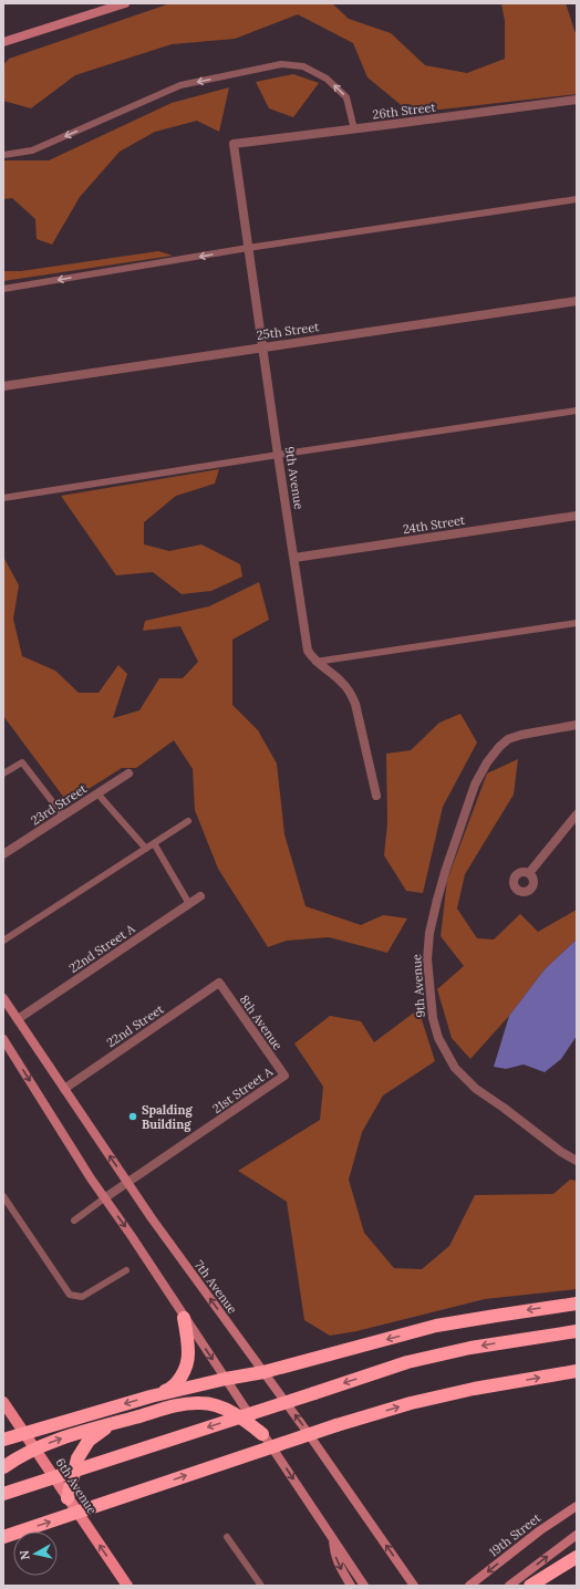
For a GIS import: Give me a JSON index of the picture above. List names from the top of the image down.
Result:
{
  "streets": {
    "main road": ["7th Avenue", "6th Avenue", "19th Street"],
    "street": [
      "26th Street",
      "25th Street",
      "9th Avenue",
      "24th Street",
      "23rd Street",
      "22nd Street A",
      "8th Avenue",
      "22nd Street",
      "21st Street A"
    ]
  },
  "crossings": [
    ["26th Street", "9th Avenue"],
    ["25th Street", "9th Avenue"],
    ["9th Avenue", "24th Street"],
    ["22nd Street A", "7th Avenue"],
    ["8th Avenue", "22nd Street"],
    ["8th Avenue", "21st Street A"],
    ["22nd Street", "7th Avenue"],
    ["21st Street A", "7th Avenue"]
  ],
  "one_way": ["6th Avenue"],
  "places": ["Spalding Building"],
  "north": "left"
}
